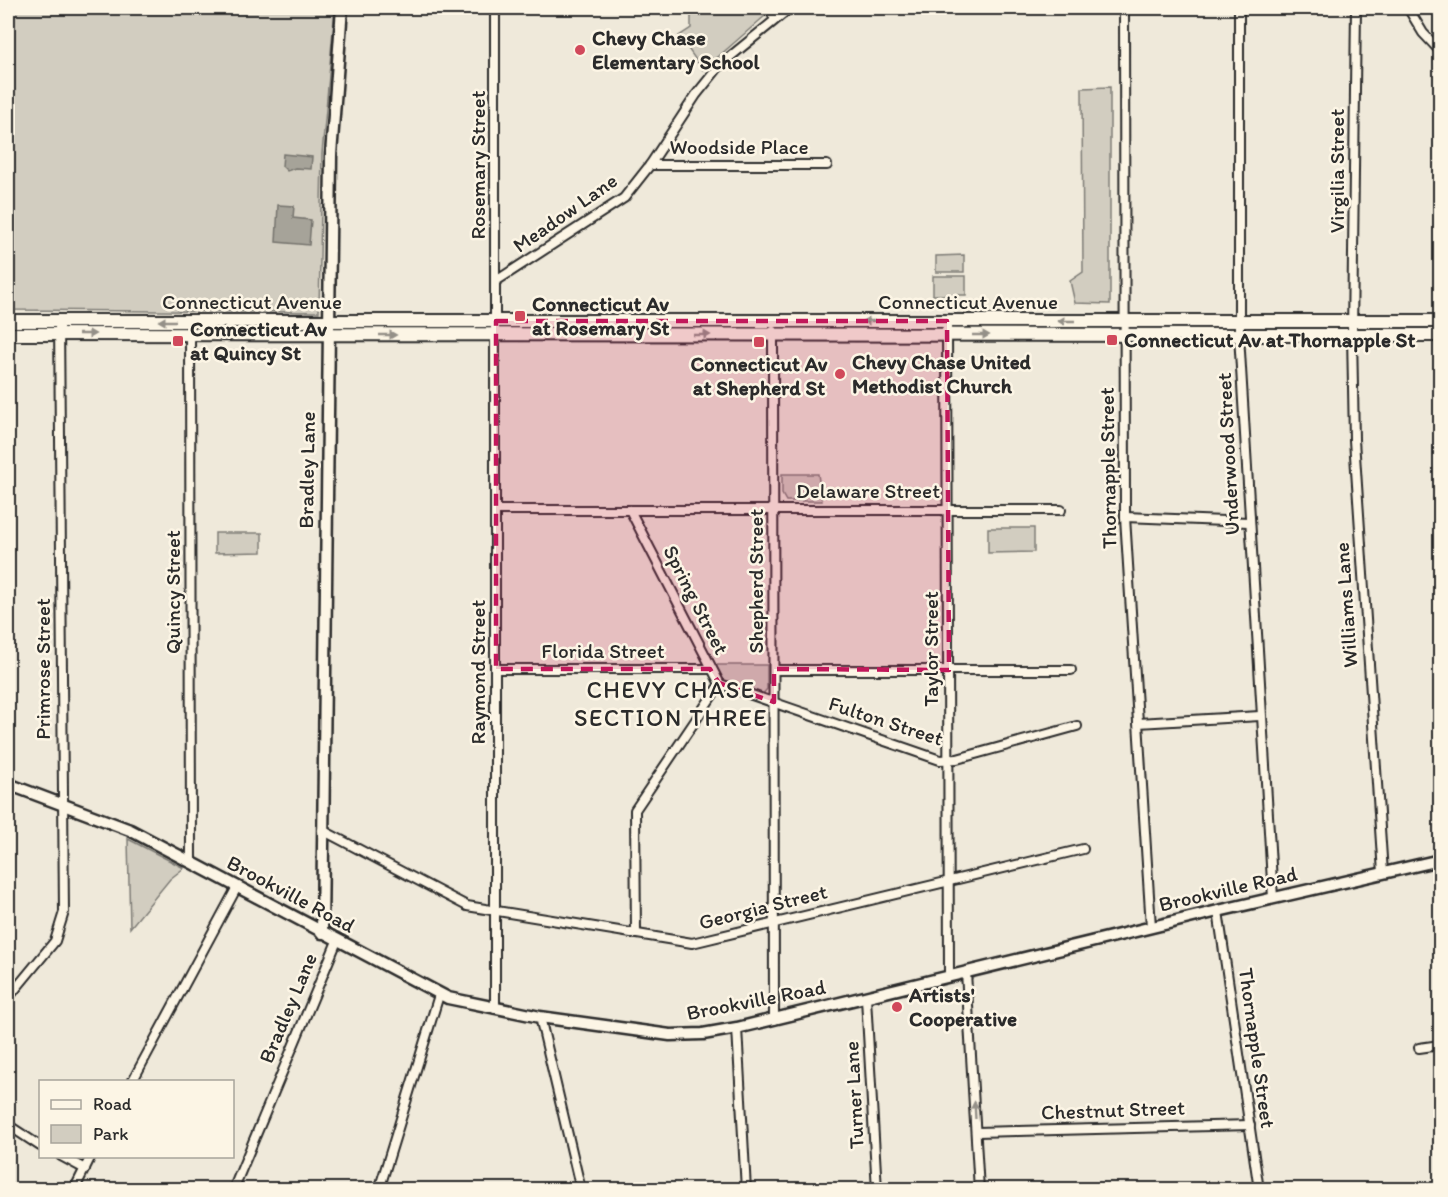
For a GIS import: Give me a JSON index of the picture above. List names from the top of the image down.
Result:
{
  "streets": {
    "main road": ["Connecticut Avenue", "Bradley Lane", "Brookville Road"],
    "street": [
      "Woodside Place",
      "Rosemary Street",
      "Virgilia Street",
      "Meadow Lane",
      "Underwood Street",
      "Thornapple Street",
      "Delaware Street",
      "Shepherd Street",
      "Quincy Street",
      "Spring Street",
      "Williams Lane",
      "Taylor Street",
      "Florida Street",
      "Primrose Street",
      "Raymond Street",
      "Fulton Street",
      "Georgia Street",
      "Turner Lane",
      "Chestnut Street"
    ]
  },
  "crossings": [
    ["Woodside Place", "Meadow Lane"],
    ["Rosemary Street", "Meadow Lane"],
    ["Rosemary Street", "Connecticut Avenue"],
    ["Rosemary Street", "Raymond Street"],
    ["Virgilia Street", "Connecticut Avenue"],
    ["Virgilia Street", "Williams Lane"],
    ["Connecticut Avenue", "Underwood Street"],
    ["Connecticut Avenue", "Thornapple Street"],
    ["Connecticut Avenue", "Bradley Lane"],
    ["Connecticut Avenue", "Shepherd Street"],
    ["Connecticut Avenue", "Quincy Street"],
    ["Connecticut Avenue", "Williams Lane"],
    ["Connecticut Avenue", "Taylor Street"],
    ["Connecticut Avenue", "Primrose Street"],
    ["Connecticut Avenue", "Raymond Street"],
    ["Underwood Street", "Brookville Road"],
    ["Thornapple Street", "Brookville Road"],
    ["Thornapple Street", "Chestnut Street"],
    ["Bradley Lane", "Brookville Road"],
    ["Bradley Lane", "Georgia Street"],
    ["Delaware Street", "Shepherd Street"],
    ["Delaware Street", "Spring Street"],
    ["Delaware Street", "Taylor Street"],
    ["Delaware Street", "Raymond Street"],
    ["Shepherd Street", "Fulton Street"],
    ["Shepherd Street", "Brookville Road"],
    ["Shepherd Street", "Georgia Street"],
    ["Quincy Street", "Brookville Road"],
    ["Spring Street", "Florida Street"],
    ["Spring Street", "Fulton Street"],
    ["Spring Street", "Georgia Street"],
    ["Williams Lane", "Brookville Road"],
    ["Taylor Street", "Fulton Street"],
    ["Taylor Street", "Brookville Road"],
    ["Taylor Street", "Georgia Street"],
    ["Florida Street", "Raymond Street"],
    ["Primrose Street", "Brookville Road"],
    ["Raymond Street", "Brookville Road"],
    ["Raymond Street", "Georgia Street"],
    ["Brookville Road", "Turner Lane"]
  ],
  "districts": ["CHEVY CHASE SECTION THREE"],
  "places": {
    "other": ["Chevy Chase Elementary School", "Chevy Chase United Methodist Church", "Artists' Cooperative"],
    "transit": [
      "Connecticut Av at Rosemary St",
      "Connecticut Av at Thornapple St",
      "Connecticut Av at Quincy St",
      "Connecticut Av at Shepherd St"
    ]
  },
  "legend": ["Road", "Park"]
}
